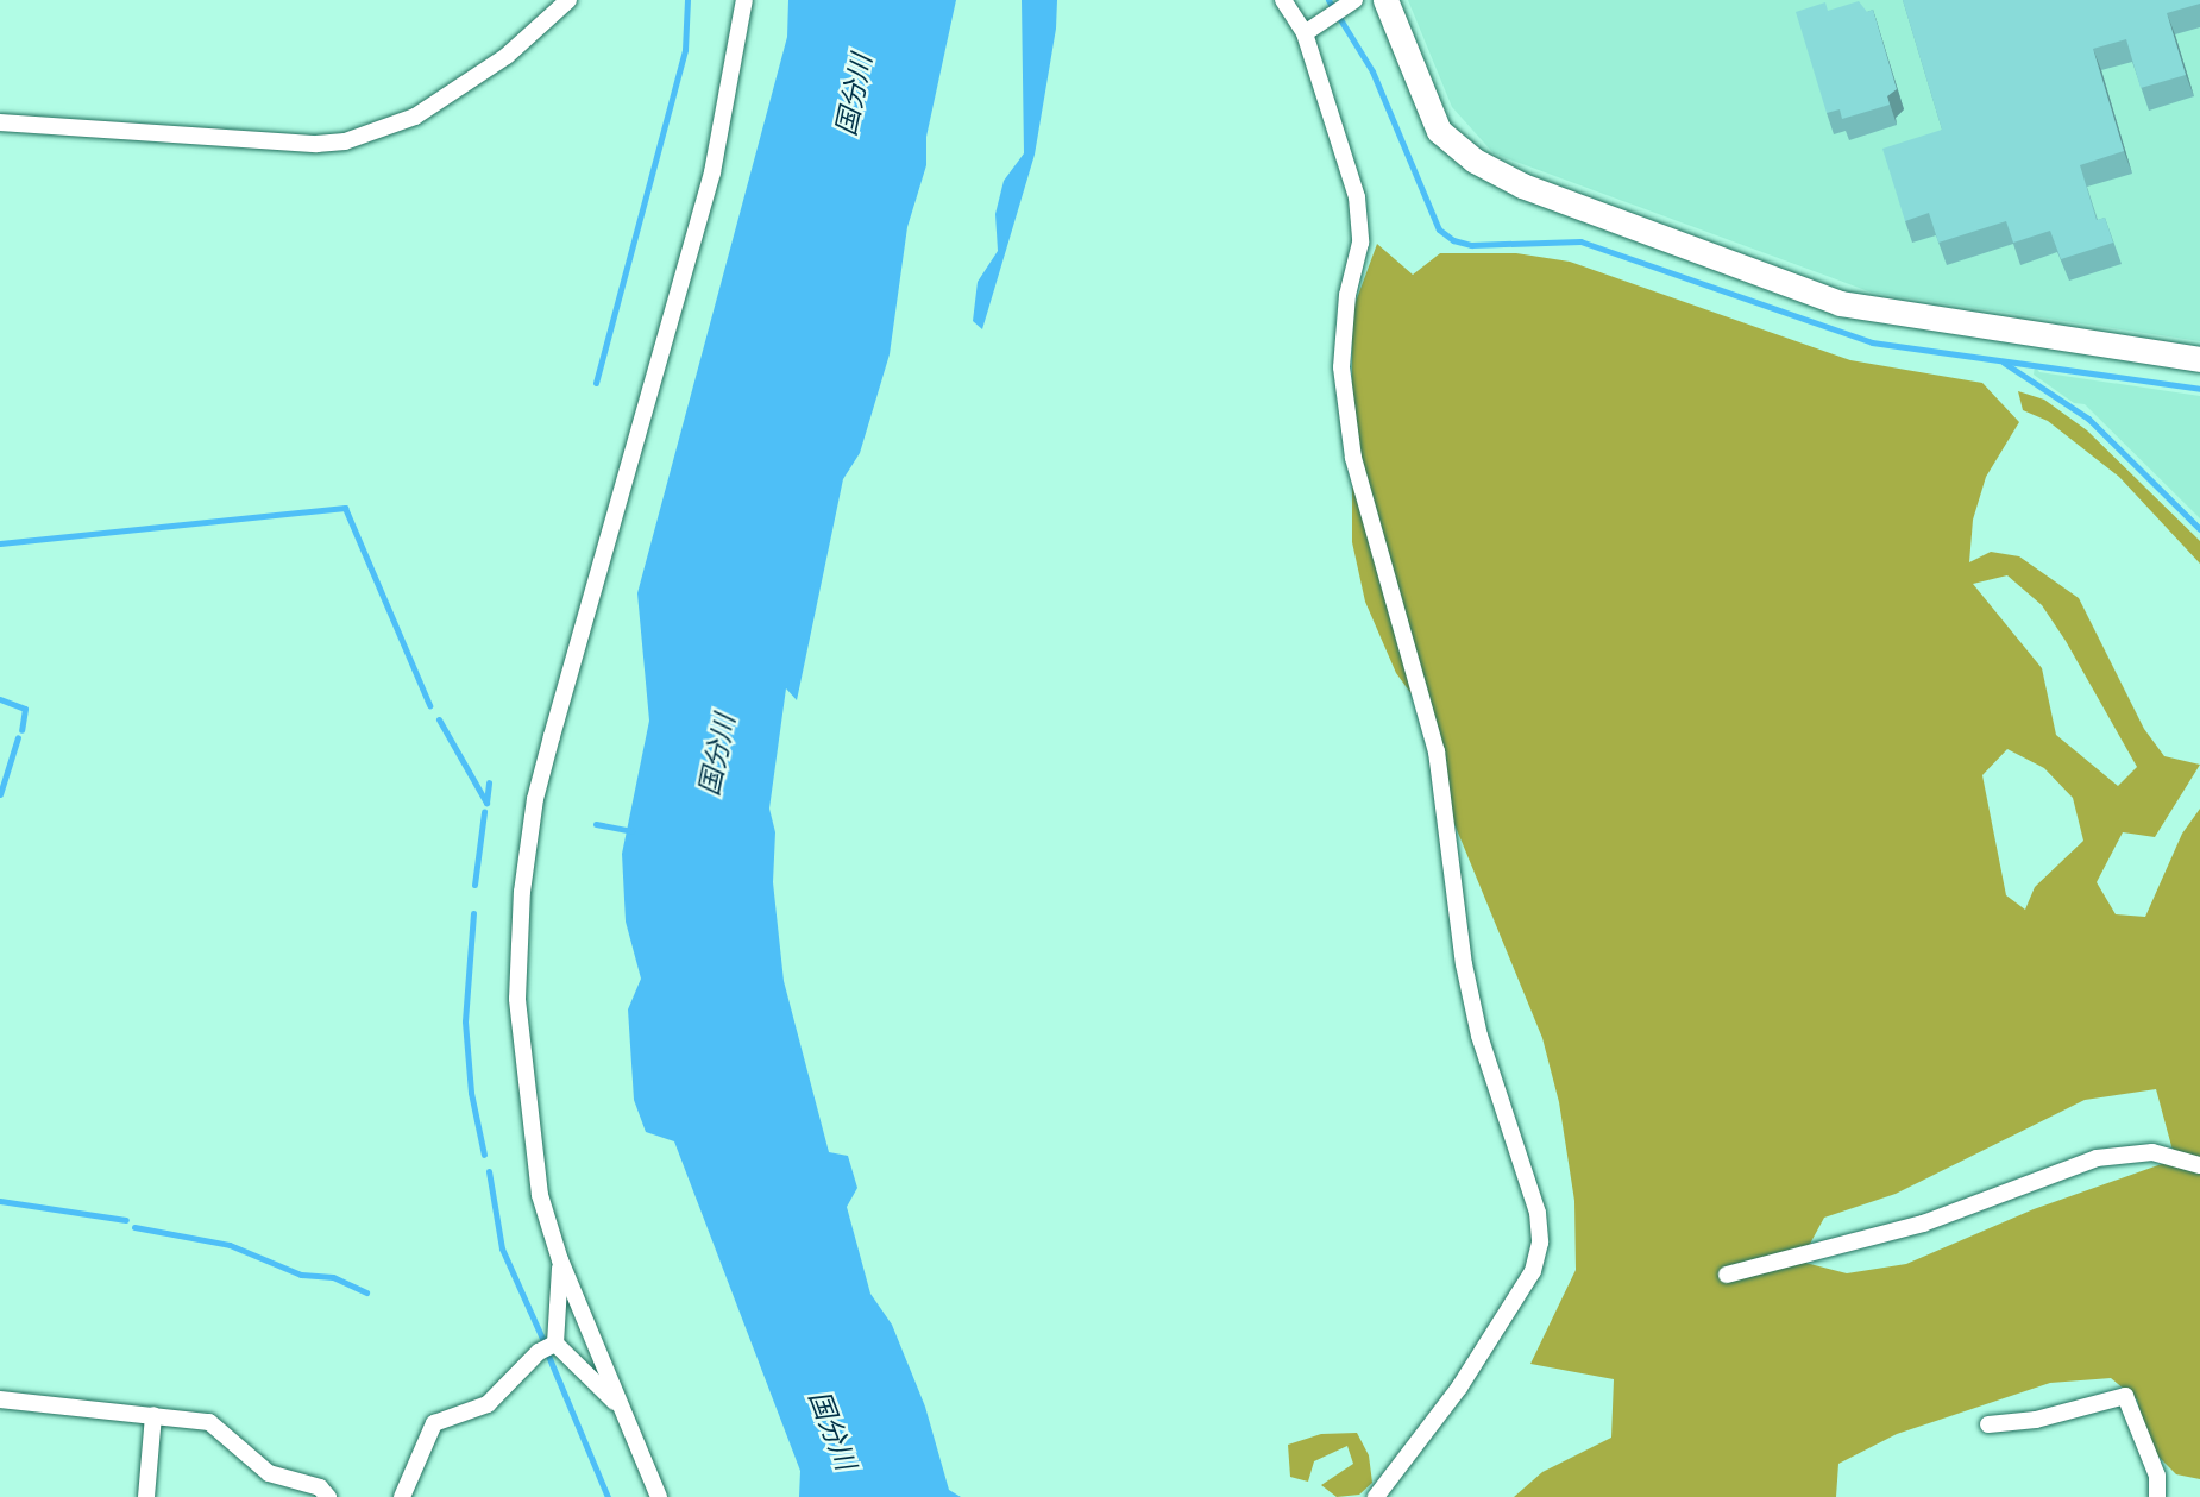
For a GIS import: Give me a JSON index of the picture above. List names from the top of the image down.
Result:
{
  "water": ["国分川"]
}
